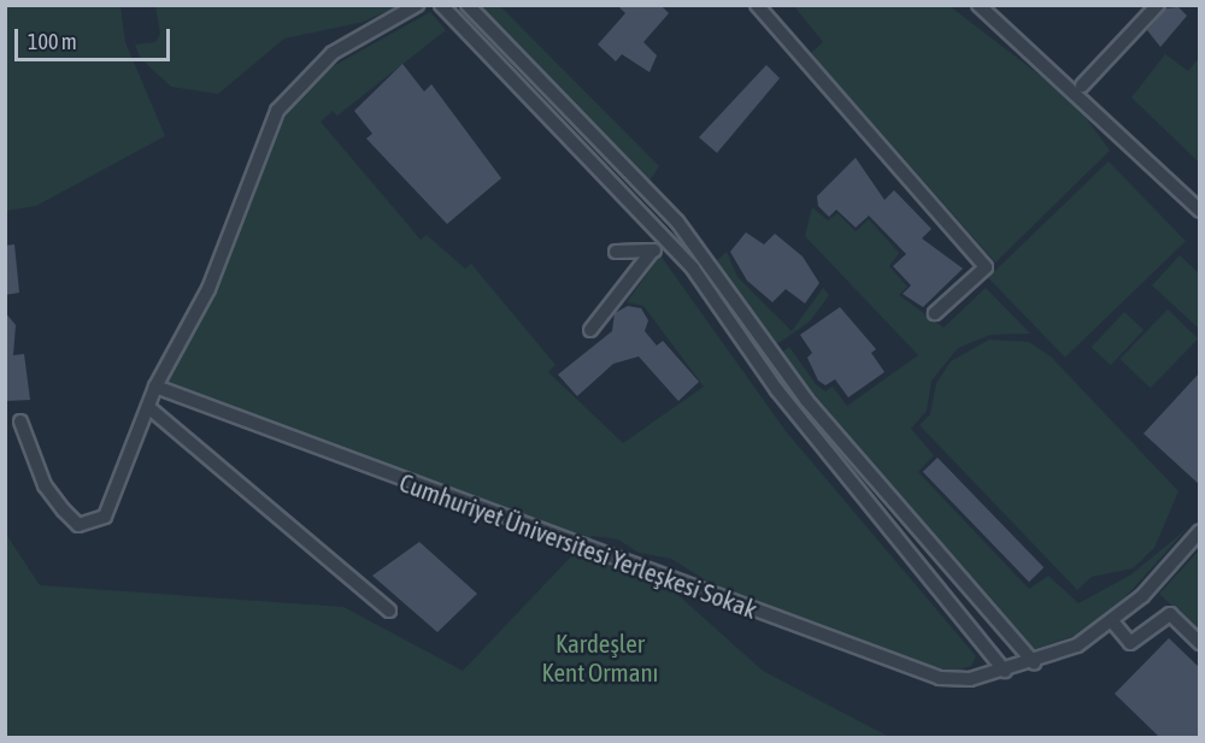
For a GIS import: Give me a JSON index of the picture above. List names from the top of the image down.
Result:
{
  "streets": {
    "street": ["Cumhuriyet Üniversitesi Yerleşkesi Sokak"]
  },
  "parks": ["Kardeşler Kent Ormanı"],
  "scale_bar": "100 m"
}
